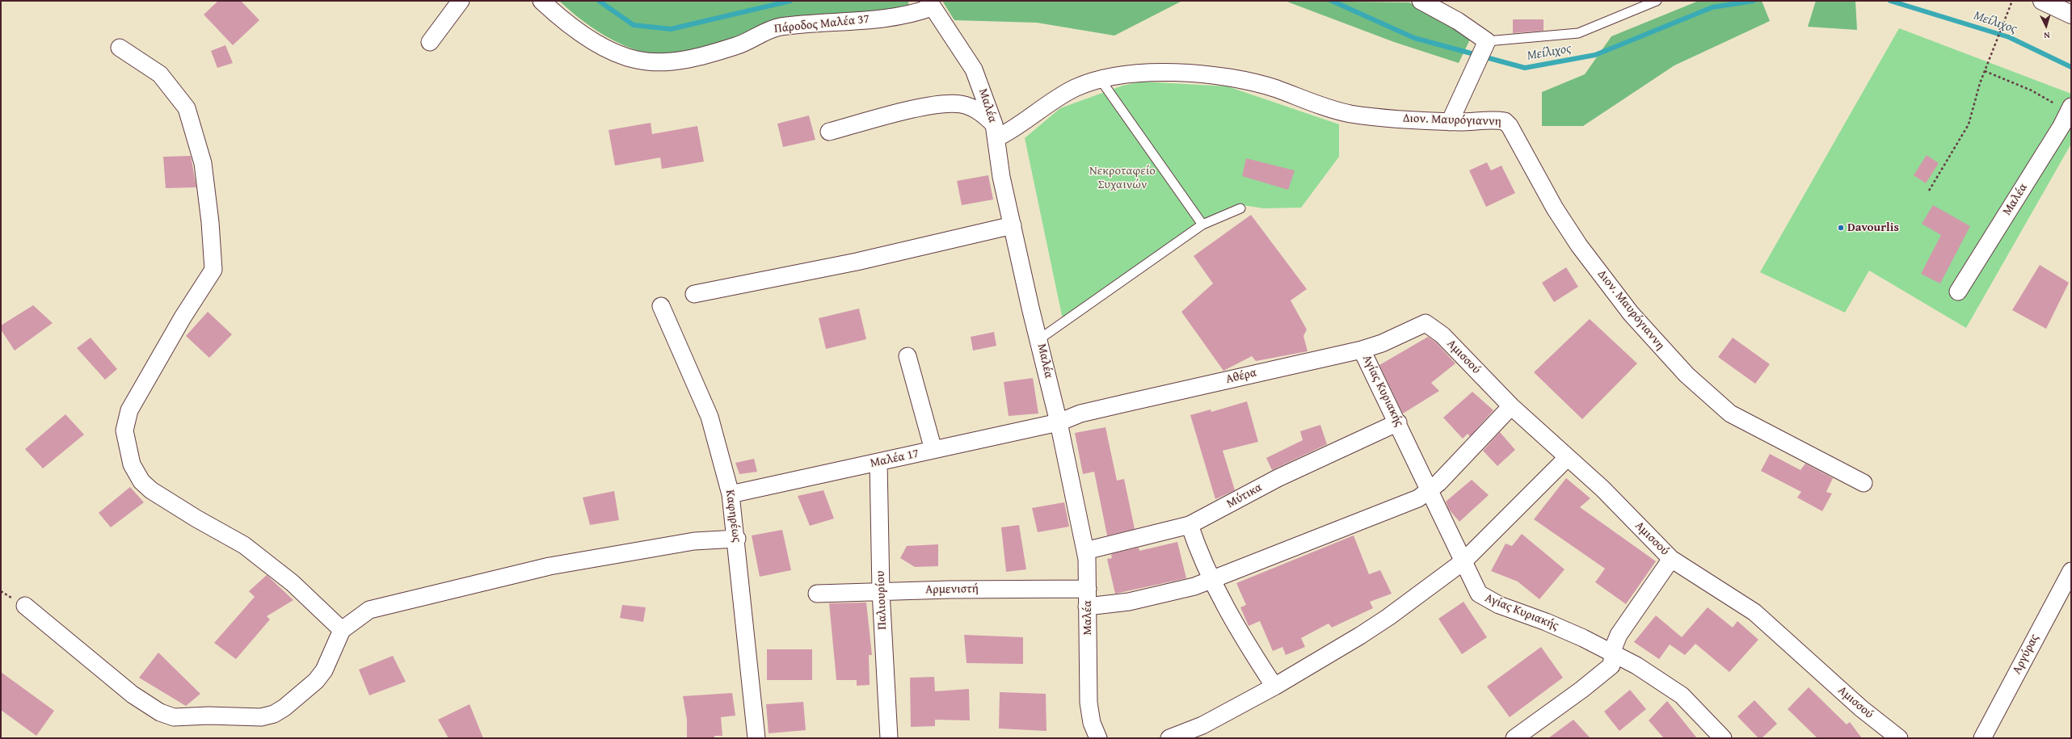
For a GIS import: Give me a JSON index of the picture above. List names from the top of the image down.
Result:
{
  "streets": {
    "street": [
      "Πάροδος Μαλέα 37",
      "Μαλέα",
      "Διον. Μαυρόγιαννη",
      "Αμισσού",
      "Αθέρα",
      "Αγίας Κυριακής",
      "Μαλέα 17",
      "Μύτικα",
      "Καφηρέως",
      "Αρμενιστή",
      "Παλιουρίου",
      "Αργύρας"
    ]
  },
  "crossings": [
    ["Πάροδος Μαλέα 37", "Μαλέα"],
    ["Μαλέα", "Διον. Μαυρόγιαννη"],
    ["Μαλέα", "Αθέρα"],
    ["Μαλέα", "Μαλέα 17"],
    ["Μαλέα", "Μύτικα"],
    ["Μαλέα", "Αρμενιστή"],
    ["Αμισσού", "Αθέρα"],
    ["Αθέρα", "Αγίας Κυριακής"],
    ["Αθέρα", "Μαλέα 17"],
    ["Αγίας Κυριακής", "Μύτικα"],
    ["Μαλέα 17", "Καφηρέως"],
    ["Μαλέα 17", "Παλιουρίου"],
    ["Αρμενιστή", "Παλιουρίου"]
  ],
  "water": ["Μείλιχος"],
  "parks": ["Νεκροταφείο Συχαινών"],
  "places": ["Davourlis"],
  "north": "bottom"
}
